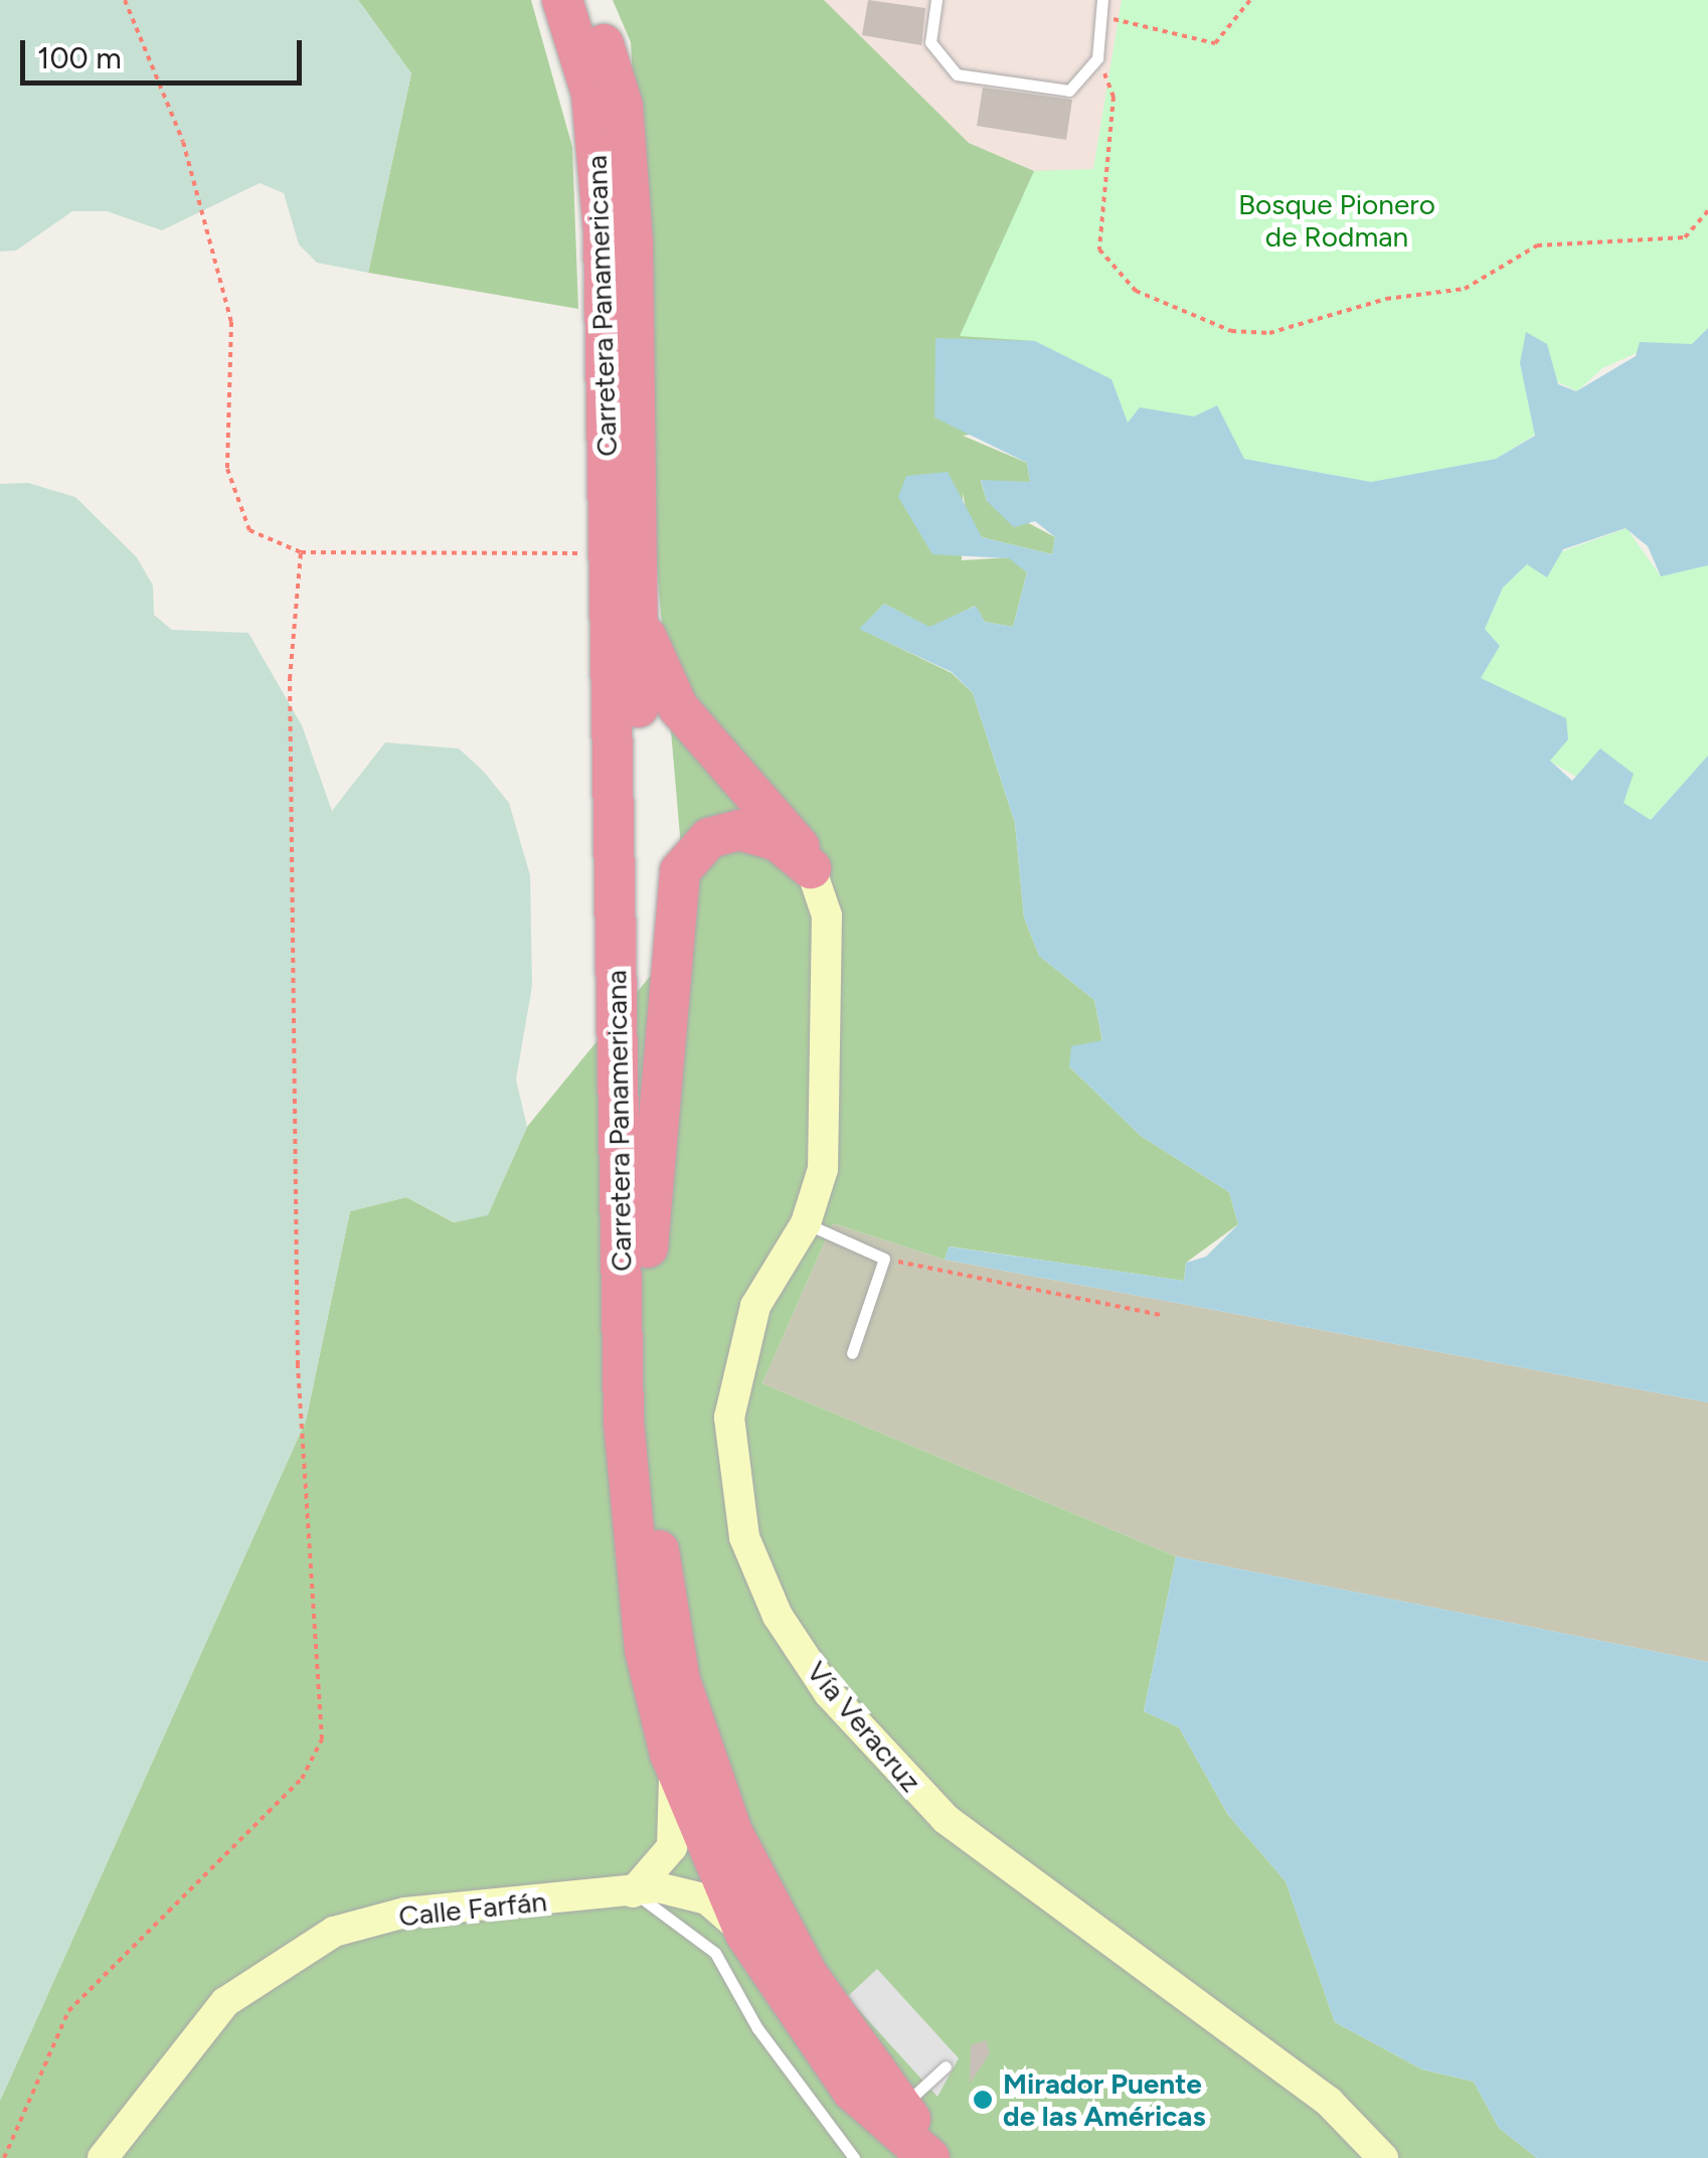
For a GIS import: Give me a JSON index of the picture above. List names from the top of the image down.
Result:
{
  "streets": {
    "highway": ["Carretera Panamericana"],
    "street": ["Vía Veracruz", "Calle Farfán"]
  },
  "crossings": [
    ["Carretera Panamericana", "Calle Farfán"]
  ],
  "parks": ["Bosque Pionero de Rodman"],
  "places": ["Mirador Puente de las Américas"],
  "scale_bar": "100 m"
}
